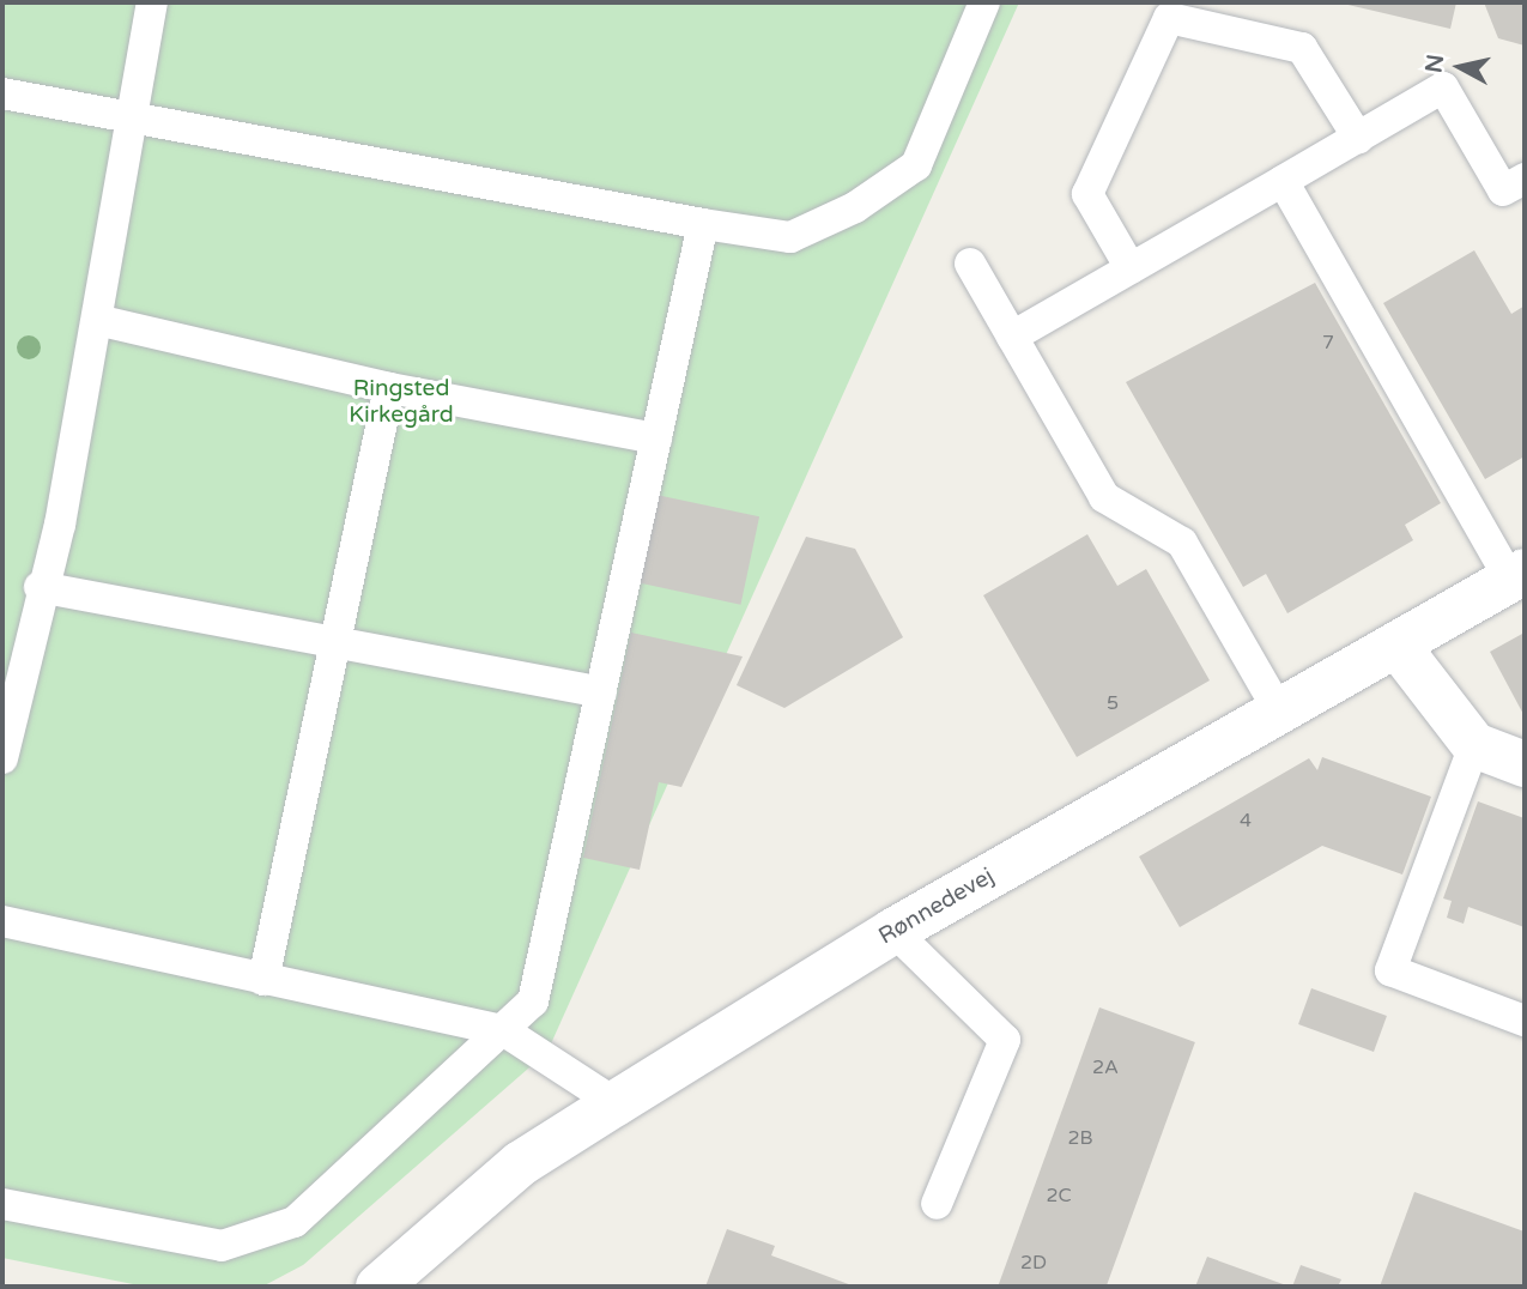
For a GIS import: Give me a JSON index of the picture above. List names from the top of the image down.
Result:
{
  "streets": {
    "street": ["Rønnedevej"]
  },
  "parks": ["Ringsted Kirkegård"],
  "house_numbers": [
    "7",
    "5",
    "4",
    "2A",
    "2B",
    "2C",
    "2D"
  ],
  "north": "left"
}
